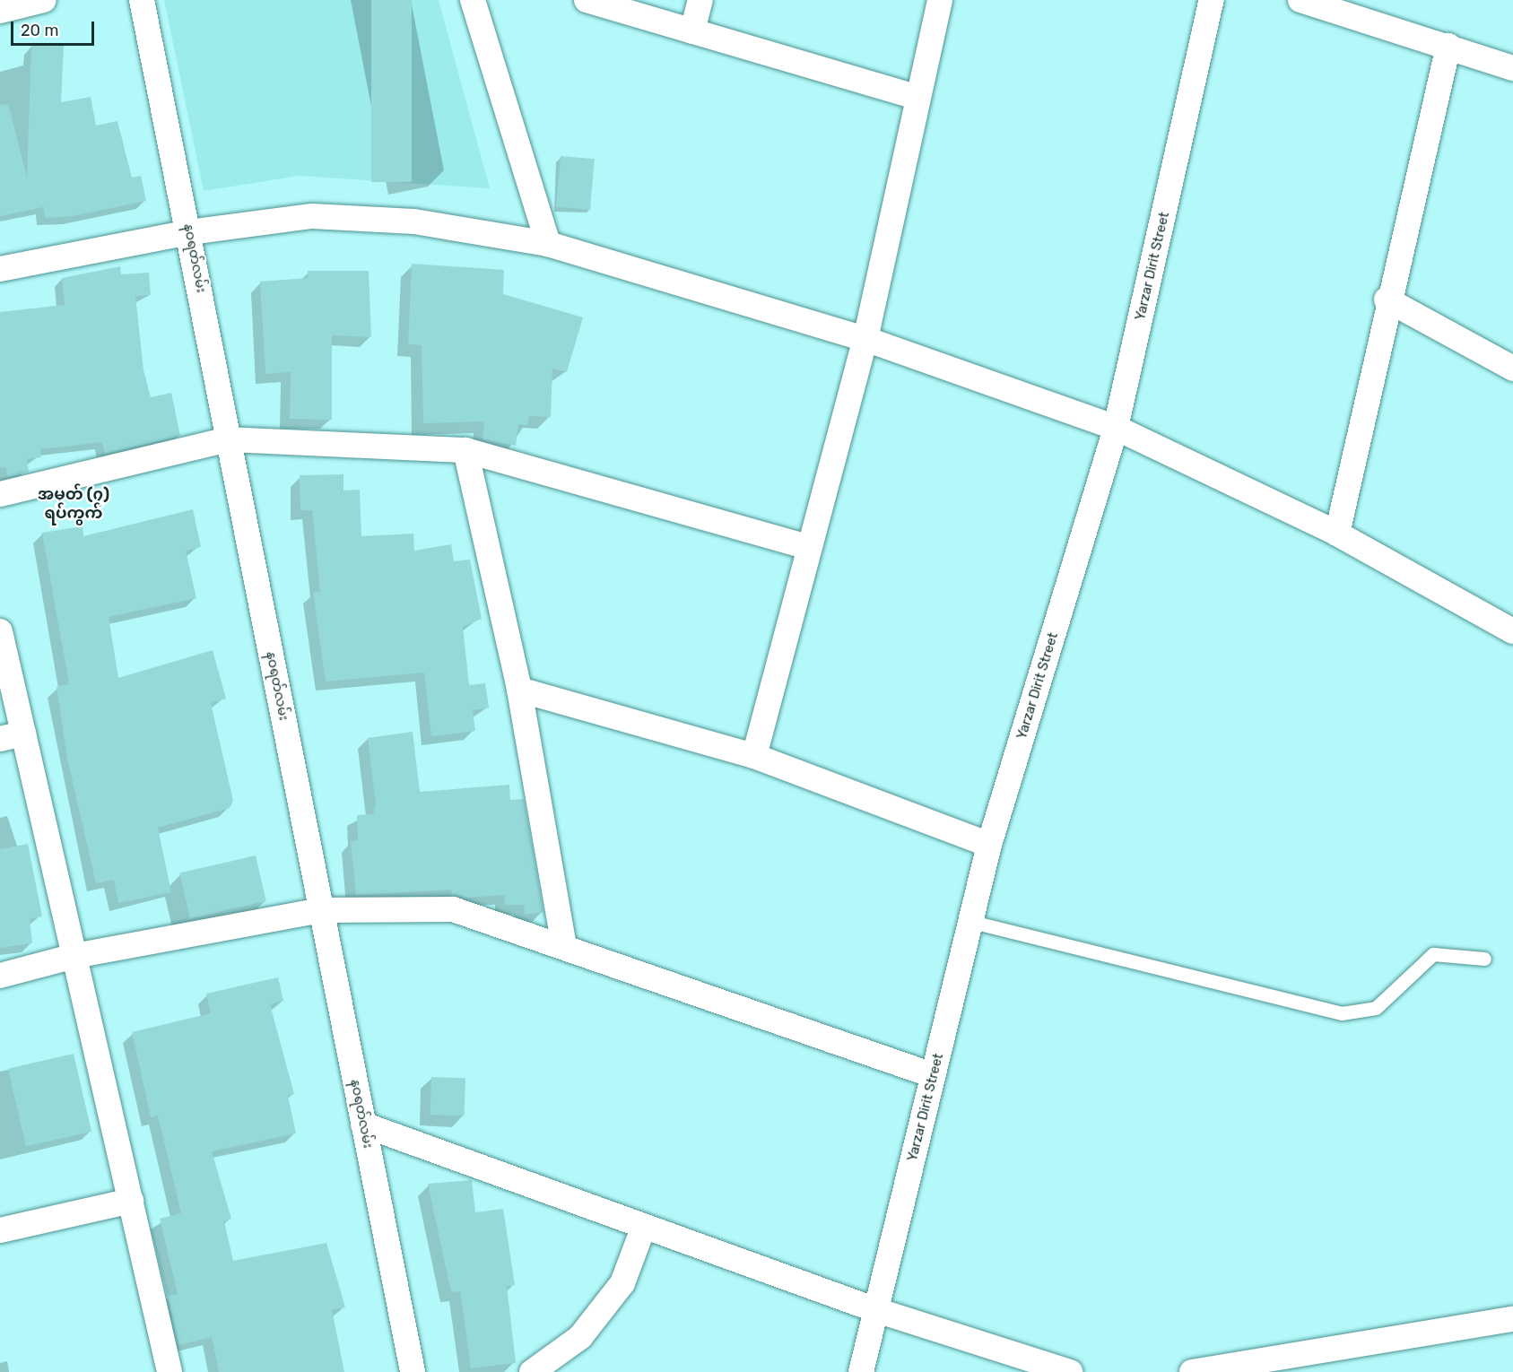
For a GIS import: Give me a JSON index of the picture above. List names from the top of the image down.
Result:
{
  "streets": {
    "street": ["နဝရတ်လမ်း", "Yarzar Dirit Street"]
  },
  "districts": ["အမှတ် (၇) ရပ်ကွက်"],
  "scale_bar": "20 m"
}
